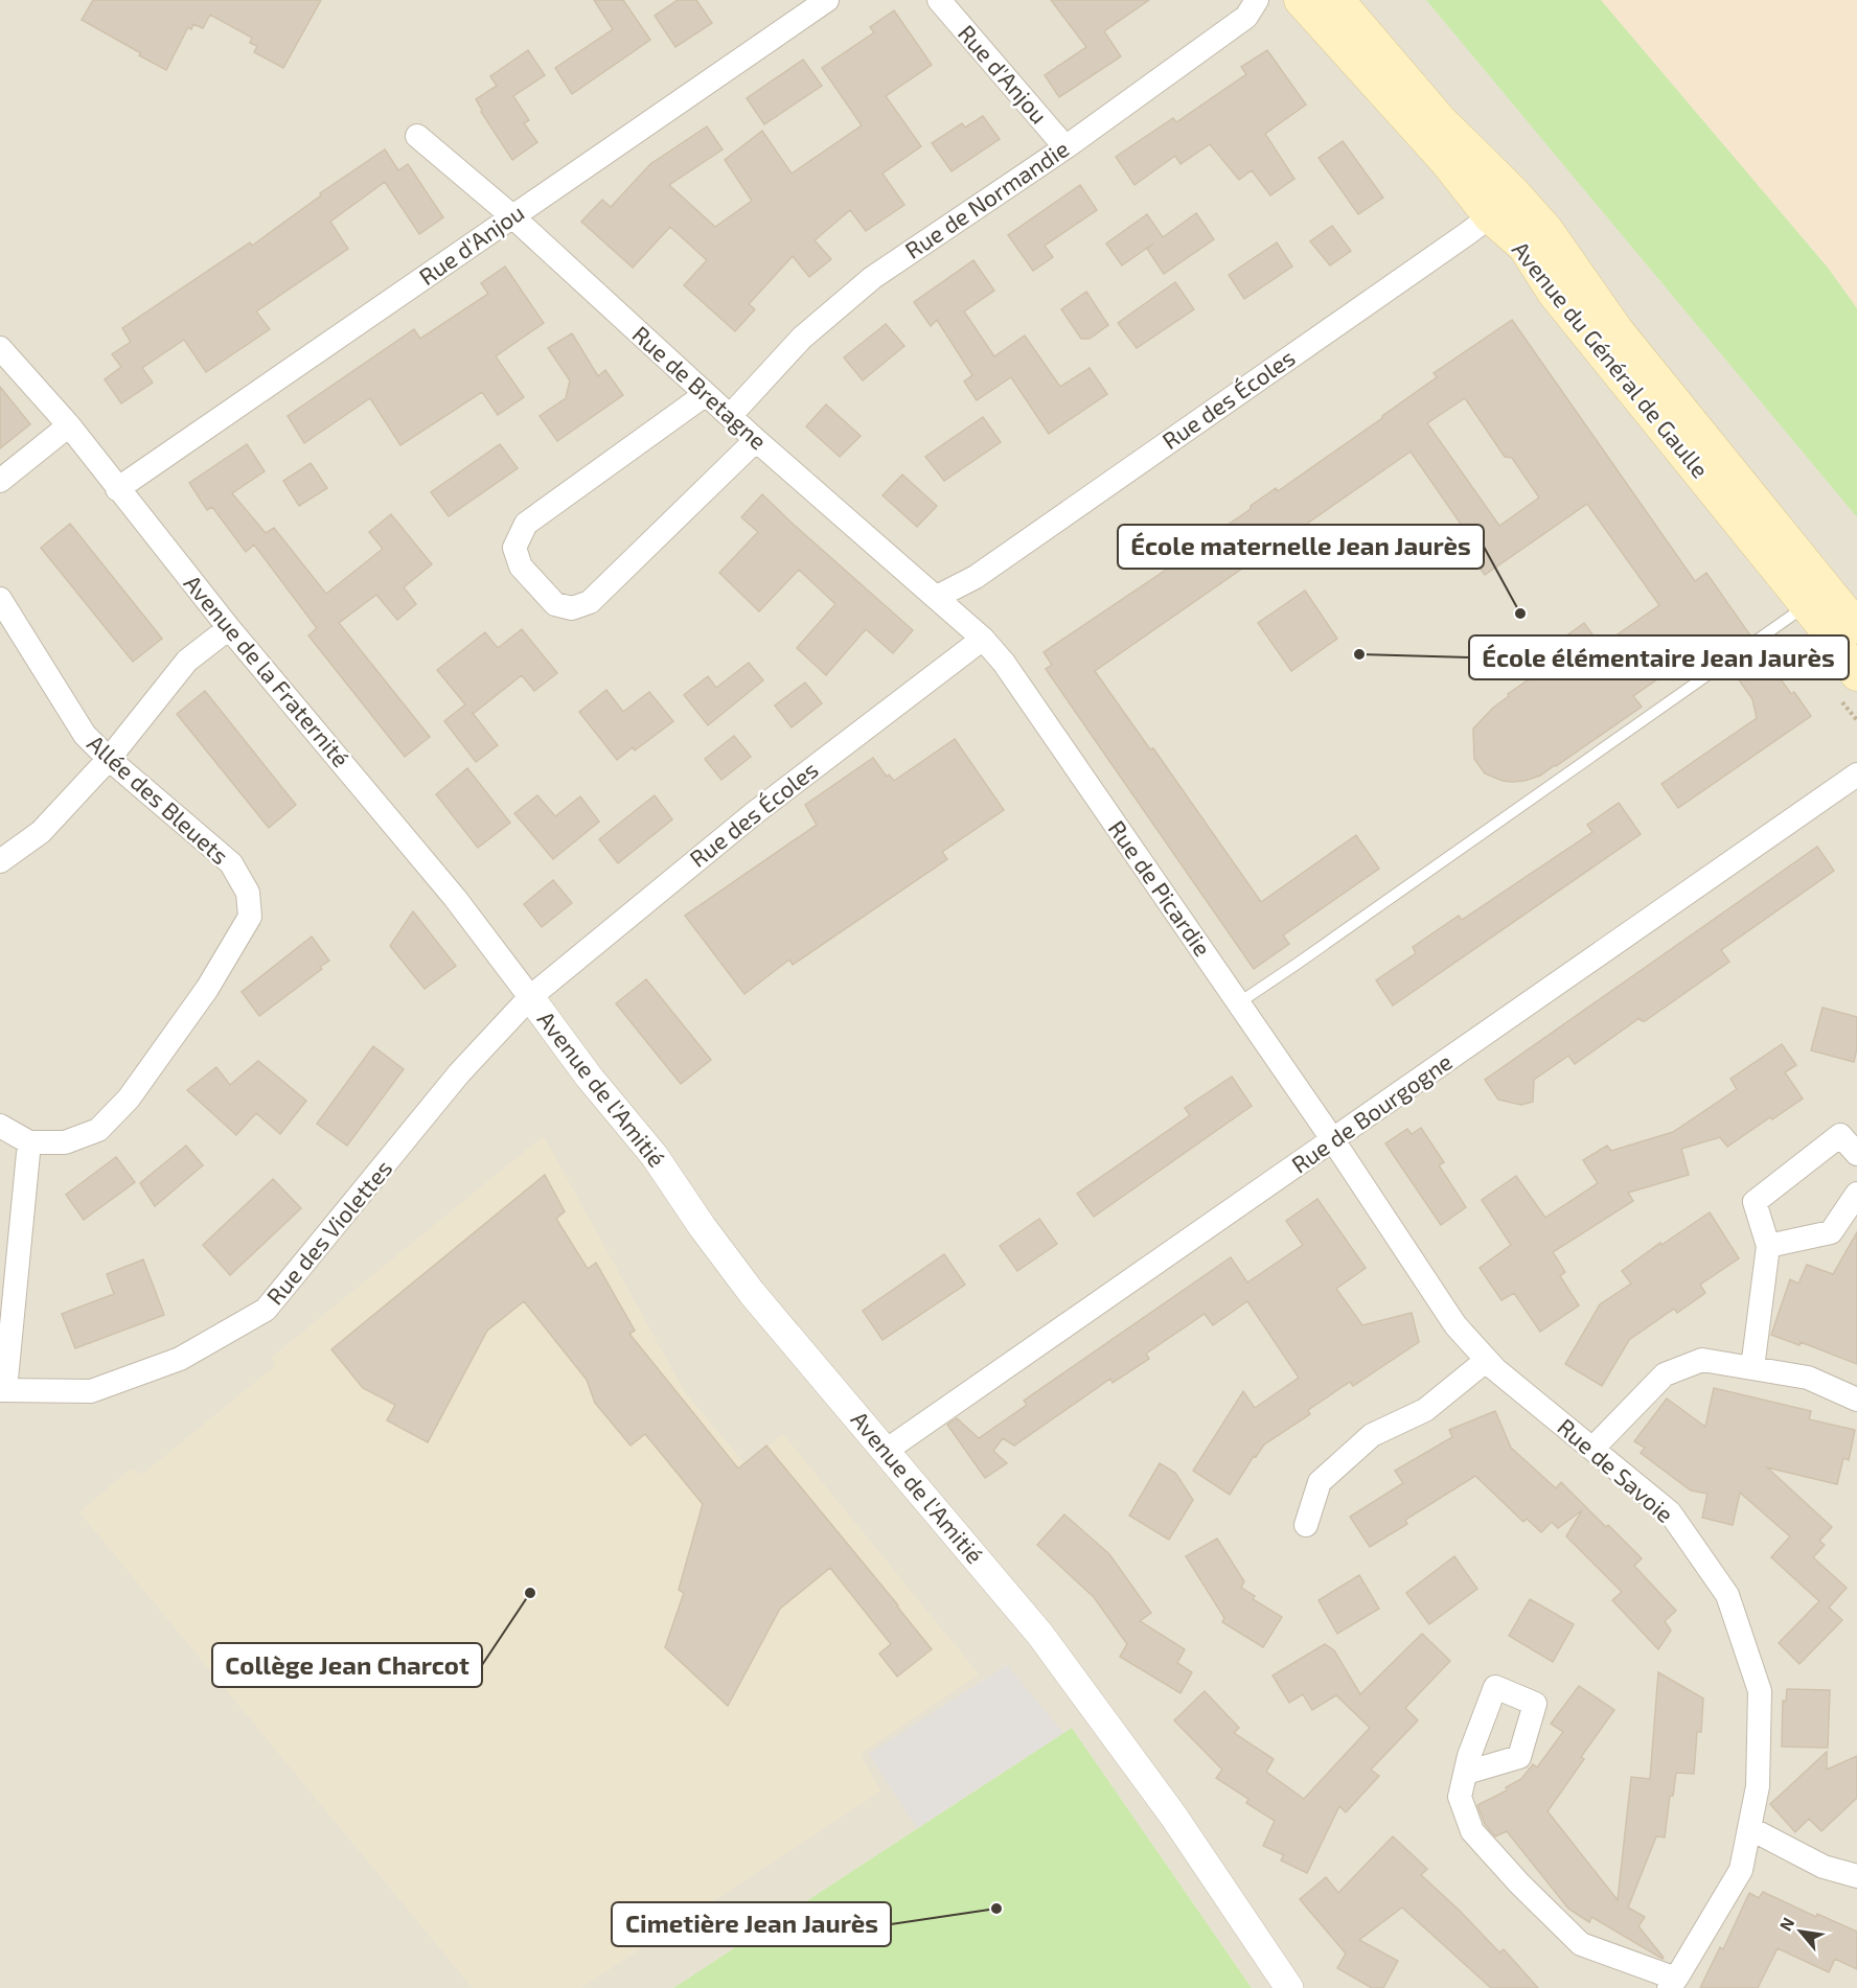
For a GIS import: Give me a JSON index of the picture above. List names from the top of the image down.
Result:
{
  "streets": {
    "main road": ["Avenue du Général de Gaulle"],
    "street": [
      "Rue d'Anjou",
      "Rue de Normandie",
      "Rue de Bretagne",
      "Rue des Écoles",
      "Avenue de la Fraternité",
      "Allée des Bleuets",
      "Rue de Picardie",
      "Avenue de l'Amitié",
      "Rue de Bourgogne",
      "Rue des Violettes",
      "Rue de Savoie"
    ]
  },
  "crossings": [
    ["Rue d'Anjou", "Rue de Normandie"],
    ["Rue d'Anjou", "Rue de Bretagne"],
    ["Rue d'Anjou", "Avenue de la Fraternité"],
    ["Rue de Normandie", "Rue de Bretagne"],
    ["Avenue du Général de Gaulle", "Rue des Écoles"],
    ["Rue de Bretagne", "Rue des Écoles"],
    ["Rue de Bretagne", "Rue de Picardie"],
    ["Rue des Écoles", "Avenue de la Fraternité"],
    ["Rue des Écoles", "Rue de Picardie"],
    ["Rue des Écoles", "Avenue de l'Amitié"],
    ["Rue des Écoles", "Rue des Violettes"],
    ["Avenue de la Fraternité", "Avenue de l'Amitié"],
    ["Avenue de la Fraternité", "Rue des Violettes"],
    ["Rue de Picardie", "Rue de Bourgogne"],
    ["Rue de Picardie", "Rue de Savoie"],
    ["Avenue de l'Amitié", "Rue de Bourgogne"],
    ["Avenue de l'Amitié", "Rue des Violettes"],
    ["Rue de Bourgogne", "Rue de Savoie"]
  ],
  "places": [
    "École maternelle Jean Jaurès",
    "École élémentaire Jean Jaurès",
    "Collège Jean Charcot",
    "Cimetière Jean Jaurès"
  ],
  "north": "top left"
}
